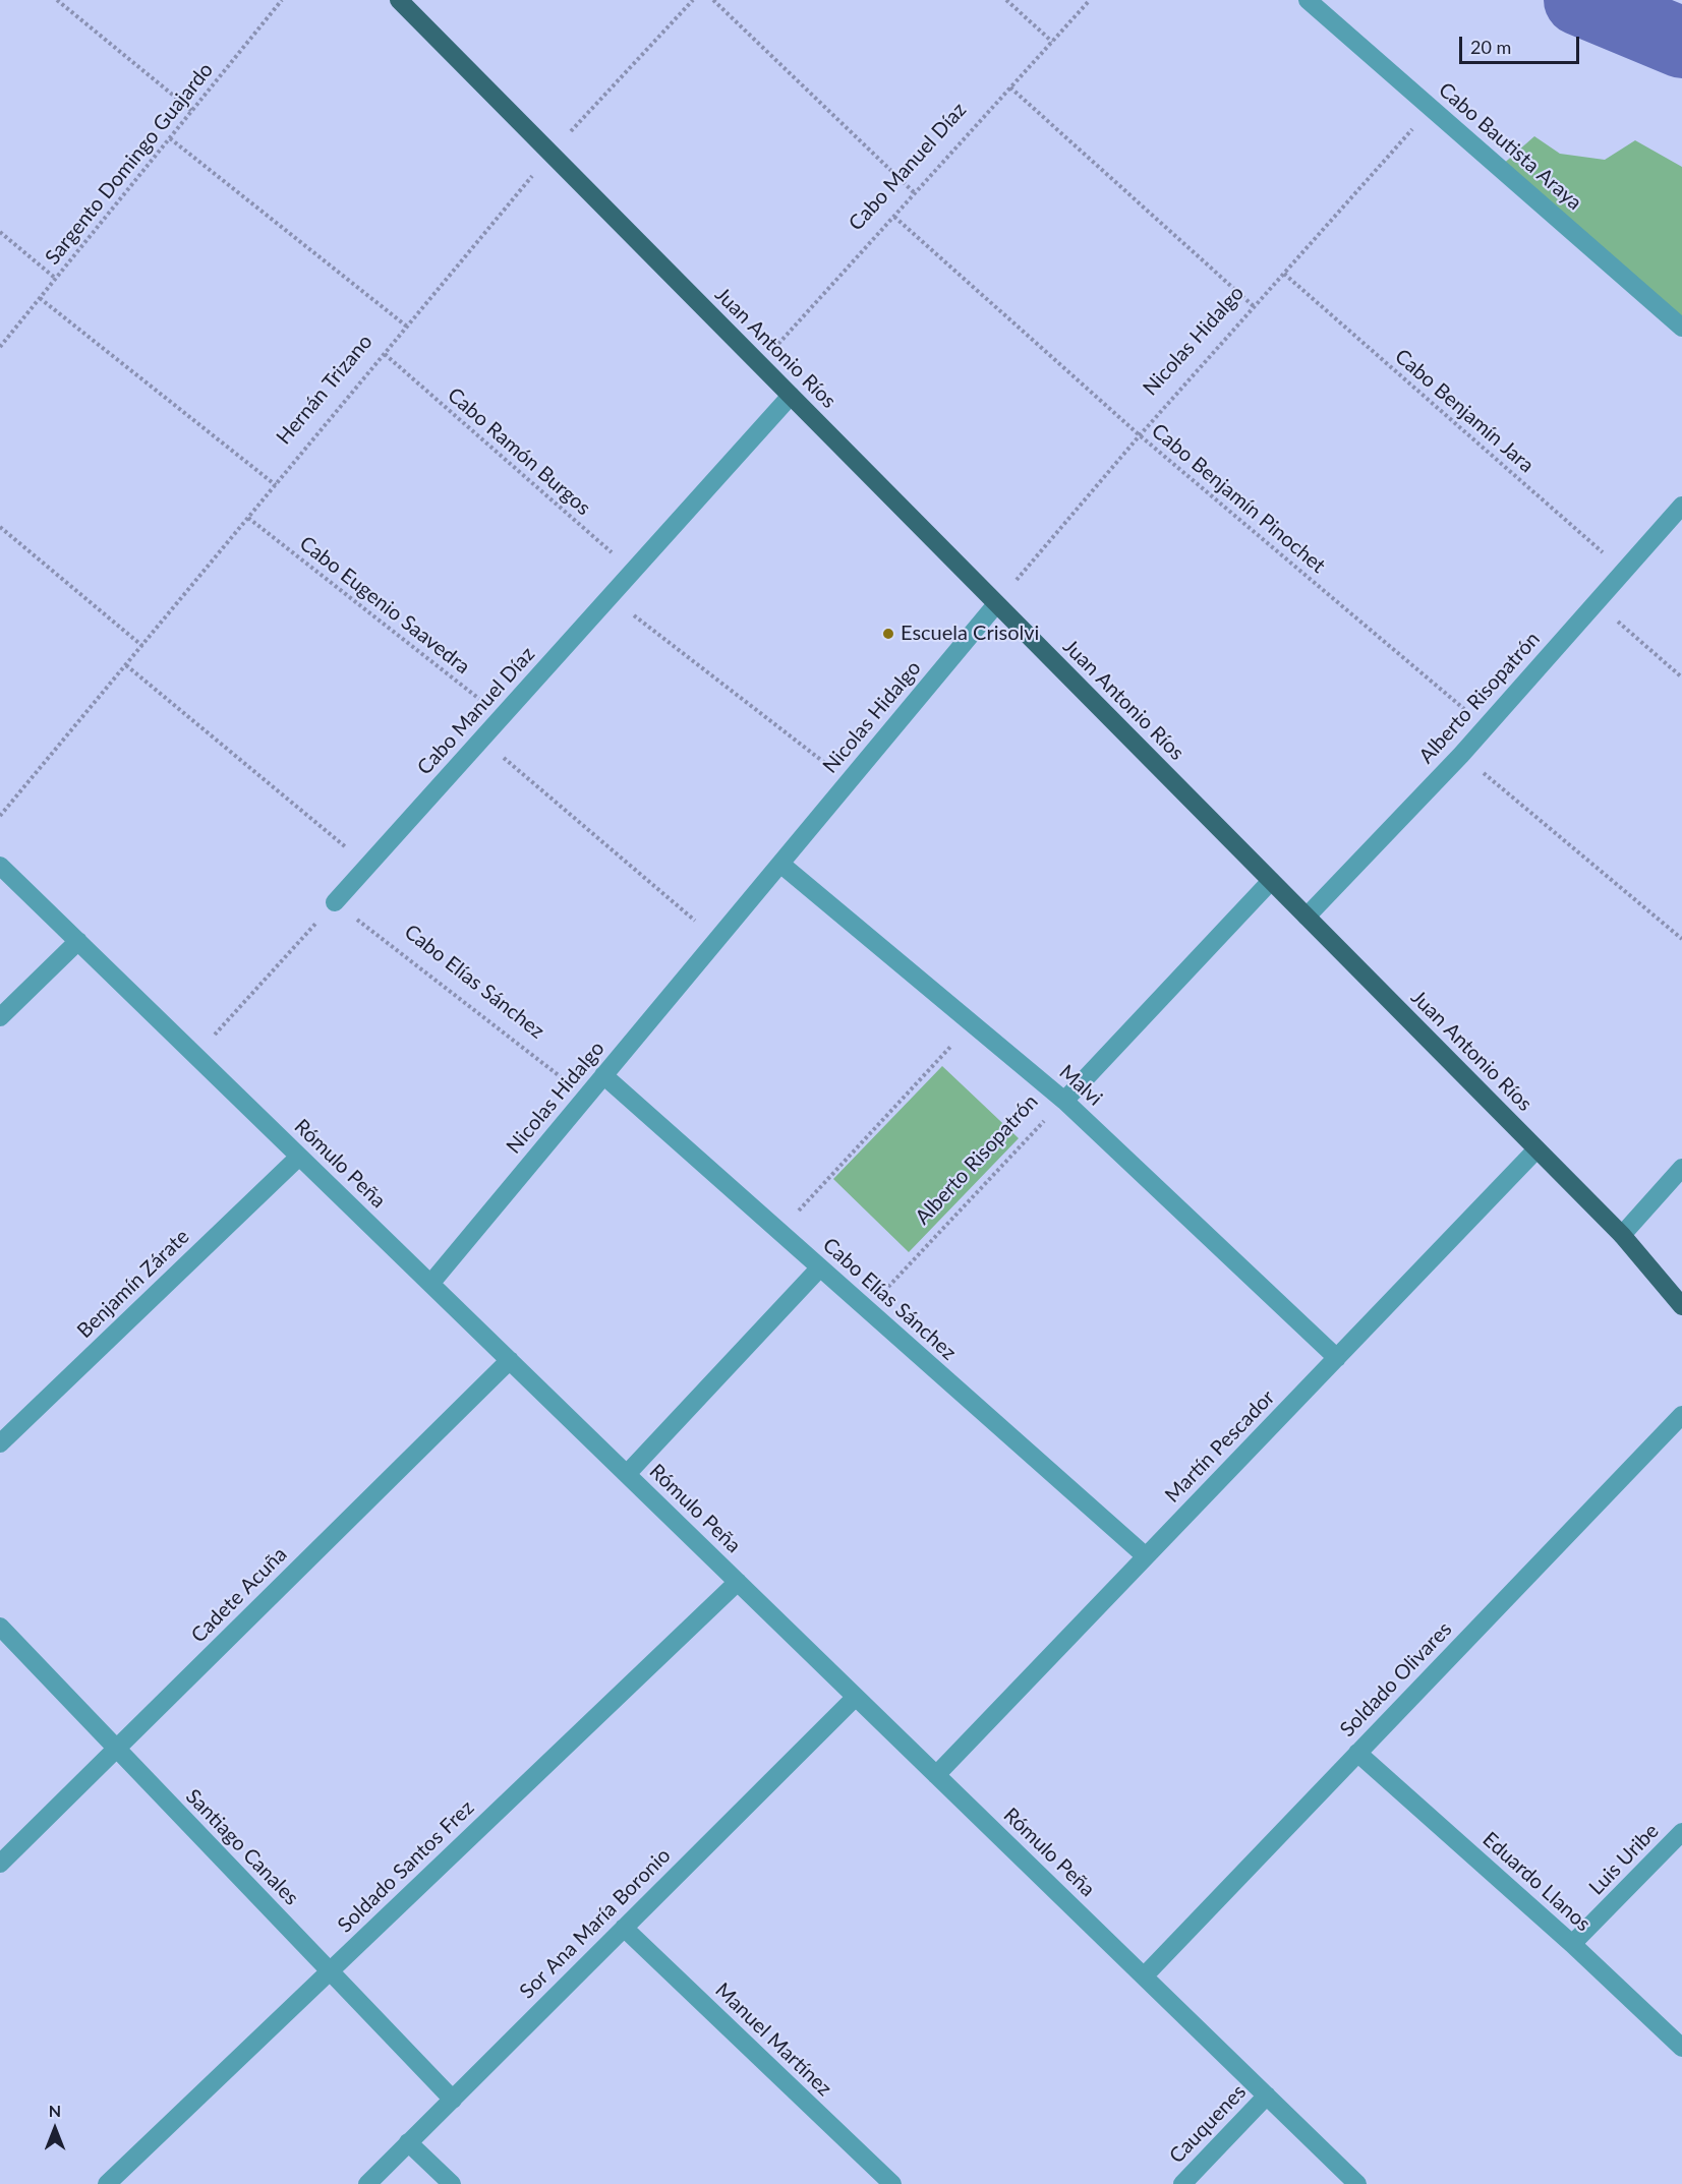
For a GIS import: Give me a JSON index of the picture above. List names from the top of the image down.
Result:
{
  "streets": {
    "main road": ["Juan Antonio Ríos"],
    "street": [
      "Cabo Bautista Araya",
      "Cabo Manuel Díaz",
      "Nicolas Hidalgo",
      "Alberto Risopatrón",
      "Cabo Elías Sánchez",
      "Malvi",
      "Rómulo Peña",
      "Benjamín Zárate",
      "Martín Pescador",
      "Cadete Acuña",
      "Soldado Olivares",
      "Santiago Canales",
      "Luis Uribe",
      "Soldado Santos Frez",
      "Eduardo Llanos",
      "Sor Ana María Boronio",
      "Manuel Martínez",
      "Cauquenes"
    ],
    "path": [
      "Sargento Domingo Guajardo",
      "Hernán Trizano",
      "Cabo Benjamín Jara",
      "Cabo Ramón Burgos",
      "Cabo Benjamín Pinochet",
      "Cabo Eugenio Saavedra"
    ]
  },
  "crossings": [
    ["Cabo Bautista Araya", "Nicolas Hidalgo"],
    ["Cabo Manuel Díaz", "Juan Antonio Ríos"],
    ["Cabo Manuel Díaz", "Cabo Ramón Burgos"],
    ["Cabo Manuel Díaz", "Cabo Benjamín Pinochet"],
    ["Cabo Manuel Díaz", "Cabo Eugenio Saavedra"],
    ["Cabo Manuel Díaz", "Cabo Elías Sánchez"],
    ["Nicolas Hidalgo", "Juan Antonio Ríos"],
    ["Nicolas Hidalgo", "Cabo Benjamín Jara"],
    ["Nicolas Hidalgo", "Cabo Benjamín Pinochet"],
    ["Nicolas Hidalgo", "Cabo Elías Sánchez"],
    ["Nicolas Hidalgo", "Malvi"],
    ["Nicolas Hidalgo", "Rómulo Peña"],
    ["Juan Antonio Ríos", "Hernán Trizano"],
    ["Juan Antonio Ríos", "Alberto Risopatrón"],
    ["Juan Antonio Ríos", "Martín Pescador"],
    ["Hernán Trizano", "Cabo Ramón Burgos"],
    ["Hernán Trizano", "Cabo Eugenio Saavedra"],
    ["Cabo Benjamín Jara", "Alberto Risopatrón"],
    ["Cabo Benjamín Pinochet", "Alberto Risopatrón"],
    ["Alberto Risopatrón", "Cabo Elías Sánchez"],
    ["Alberto Risopatrón", "Malvi"],
    ["Cabo Elías Sánchez", "Martín Pescador"],
    ["Malvi", "Martín Pescador"],
    ["Rómulo Peña", "Benjamín Zárate"],
    ["Rómulo Peña", "Martín Pescador"],
    ["Rómulo Peña", "Cadete Acuña"],
    ["Rómulo Peña", "Soldado Olivares"],
    ["Rómulo Peña", "Soldado Santos Frez"],
    ["Rómulo Peña", "Sor Ana María Boronio"],
    ["Rómulo Peña", "Cauquenes"],
    ["Cadete Acuña", "Santiago Canales"],
    ["Soldado Olivares", "Eduardo Llanos"],
    ["Santiago Canales", "Soldado Santos Frez"],
    ["Santiago Canales", "Sor Ana María Boronio"],
    ["Luis Uribe", "Eduardo Llanos"],
    ["Sor Ana María Boronio", "Manuel Martínez"]
  ],
  "places": ["Escuela Crisolvi"],
  "scale_bar": "20 m",
  "north": "top"
}
